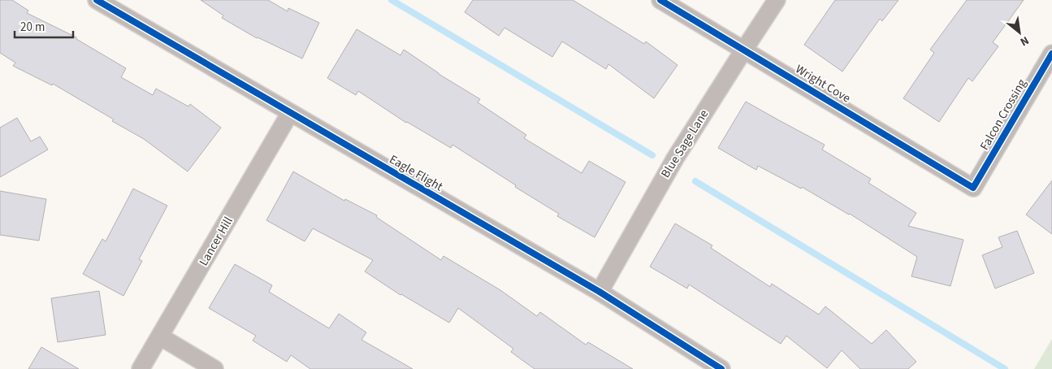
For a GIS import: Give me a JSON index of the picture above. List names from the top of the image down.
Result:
{
  "streets": {
    "street": [
      "Wright Cove",
      "Falcon Crossing",
      "Blue Sage Lane",
      "Eagle Flight",
      "Lancer Hill"
    ]
  },
  "crossings": [
    ["Wright Cove", "Falcon Crossing"],
    ["Wright Cove", "Blue Sage Lane"],
    ["Blue Sage Lane", "Eagle Flight"],
    ["Eagle Flight", "Lancer Hill"]
  ],
  "scale_bar": "20 m",
  "north": "bottom right"
}
